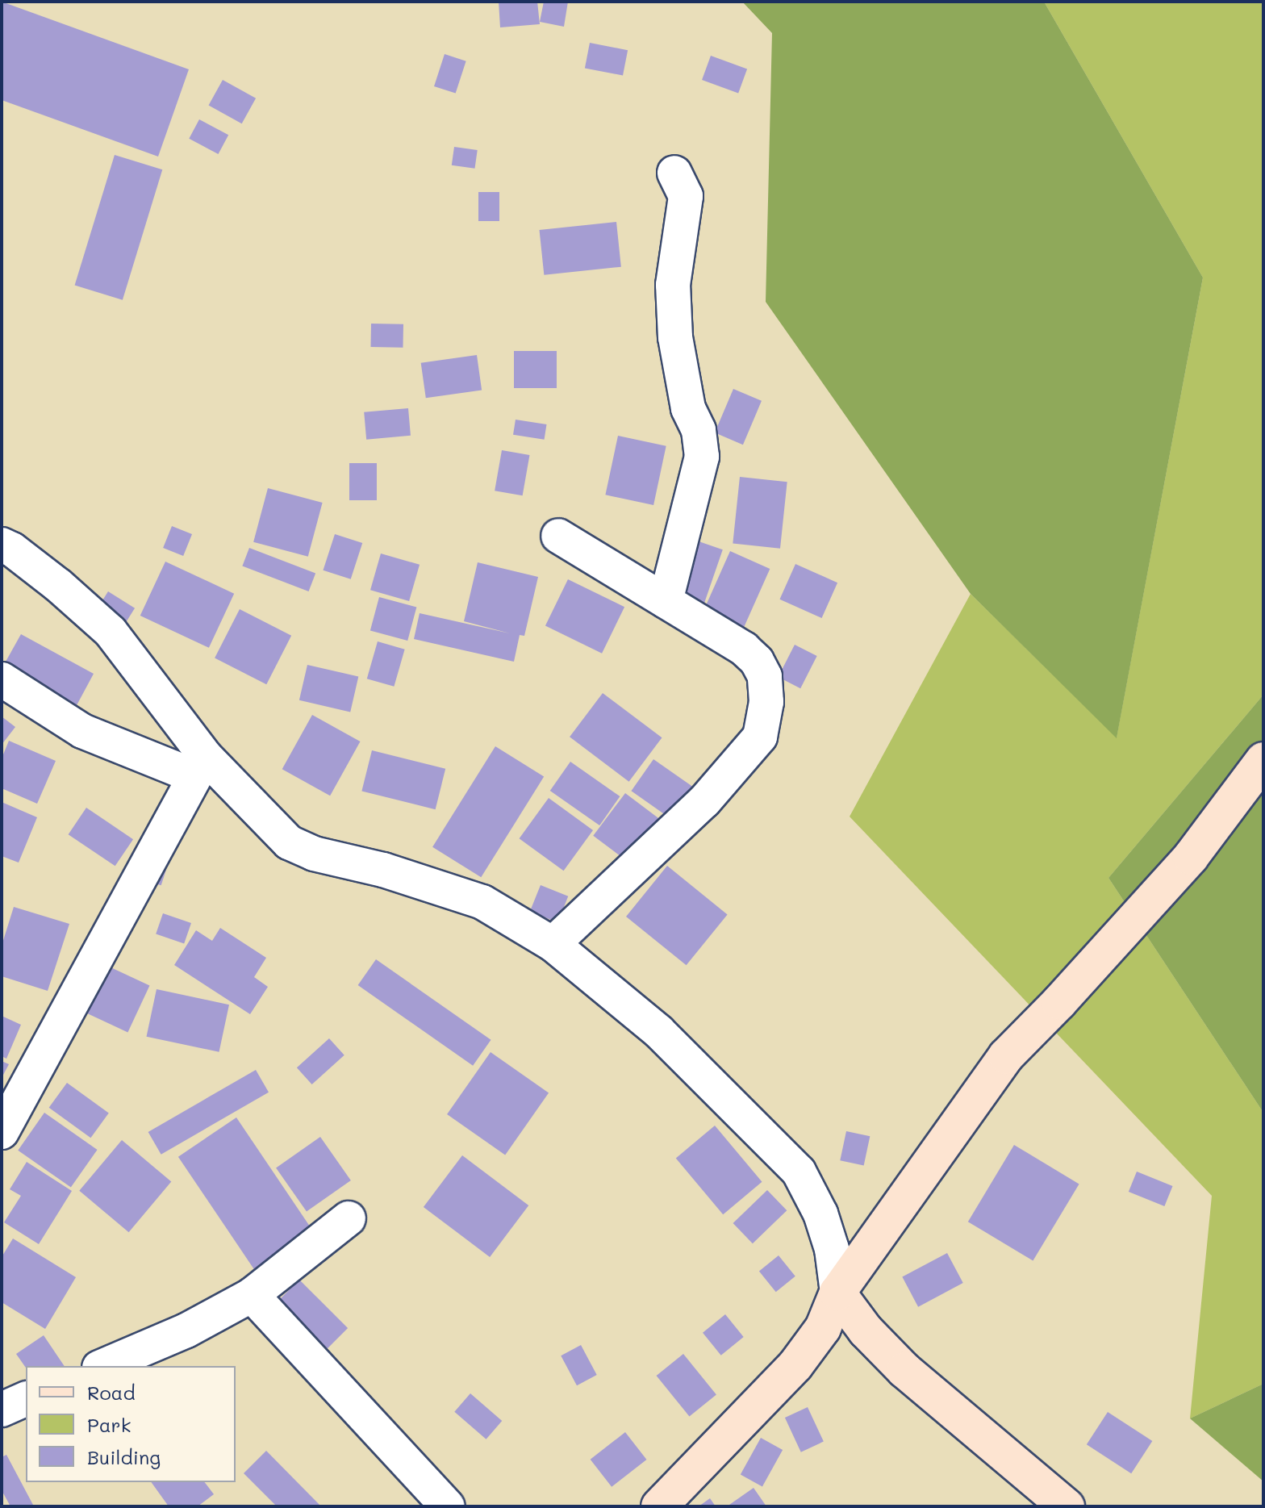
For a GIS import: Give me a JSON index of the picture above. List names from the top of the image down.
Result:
{
  "legend": ["Road", "Park", "Building"]
}
